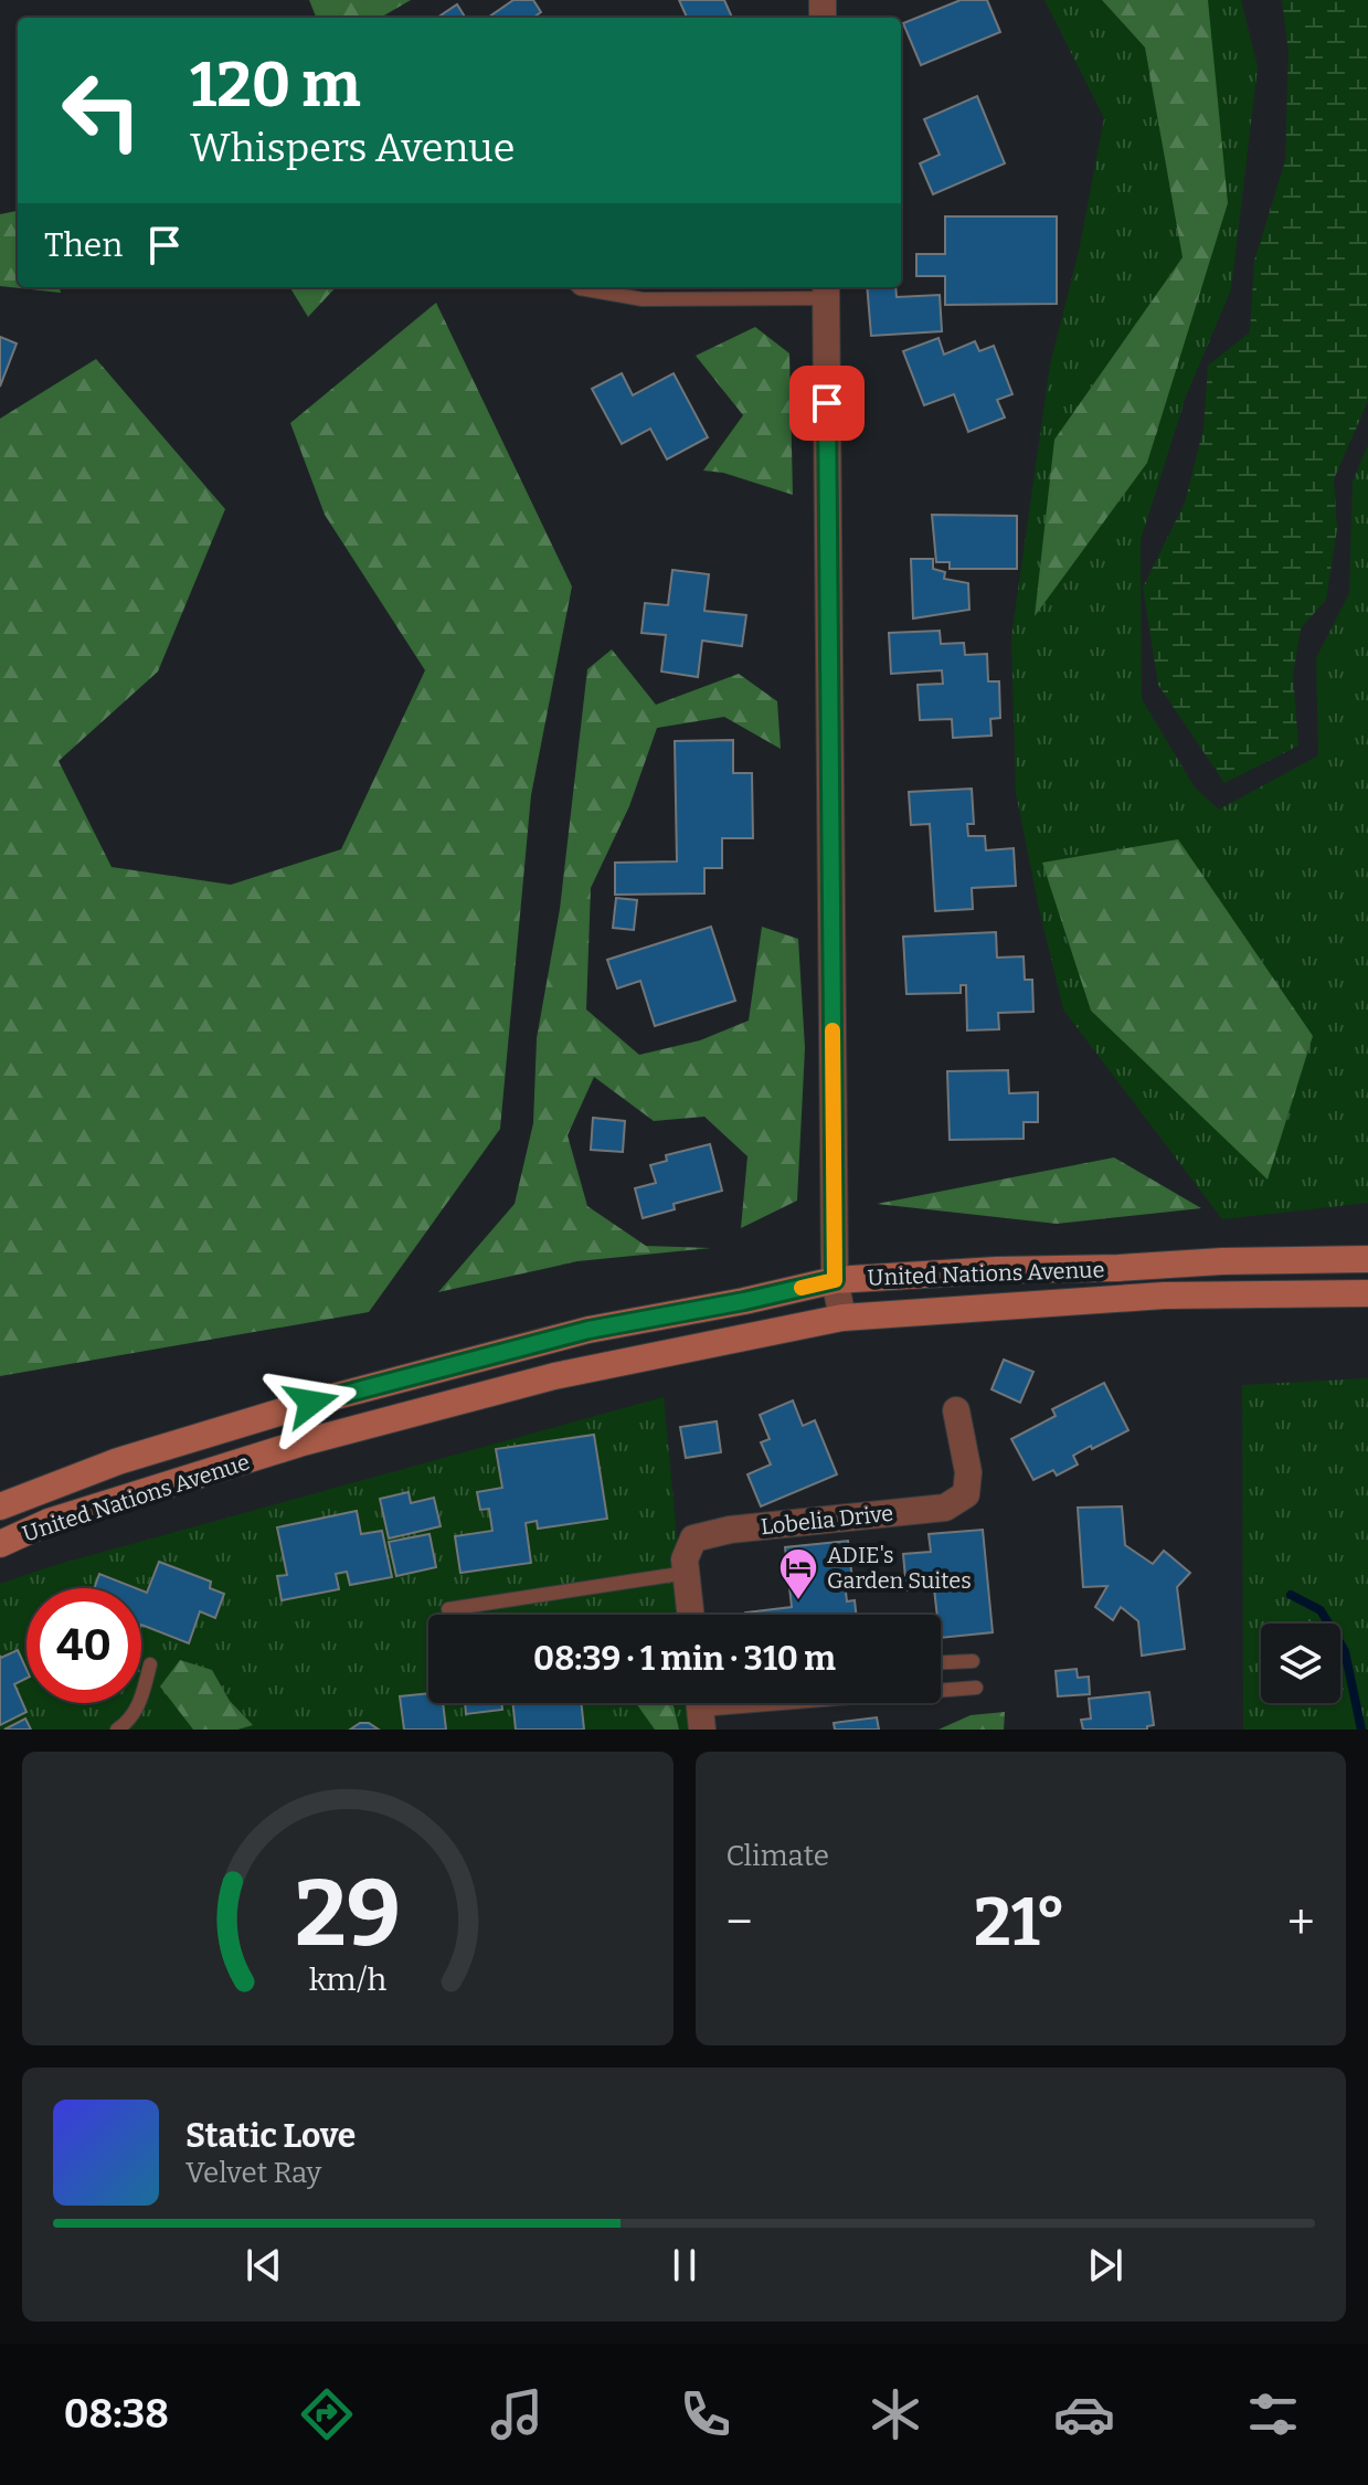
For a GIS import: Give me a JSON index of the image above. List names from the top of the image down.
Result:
{
  "streets": {
    "street": ["United Nations Avenue", "Lobelia Drive"]
  },
  "places": {
    "hotel": ["ADIE's Garden Suites"]
  },
  "page": {
    "turn": ["120 m", "Whispers Avenue"],
    "then": "Then",
    "limit": "40",
    "trip": "08:39 · 1 min · 310 m",
    "tile": "Climate",
    "heat": ["−", "21°", "+"],
    "song": ["Static Love", "Velvet Ray"],
    "tabs": "08:38",
    "gauge": ["29", "km/h"]
  }
}
